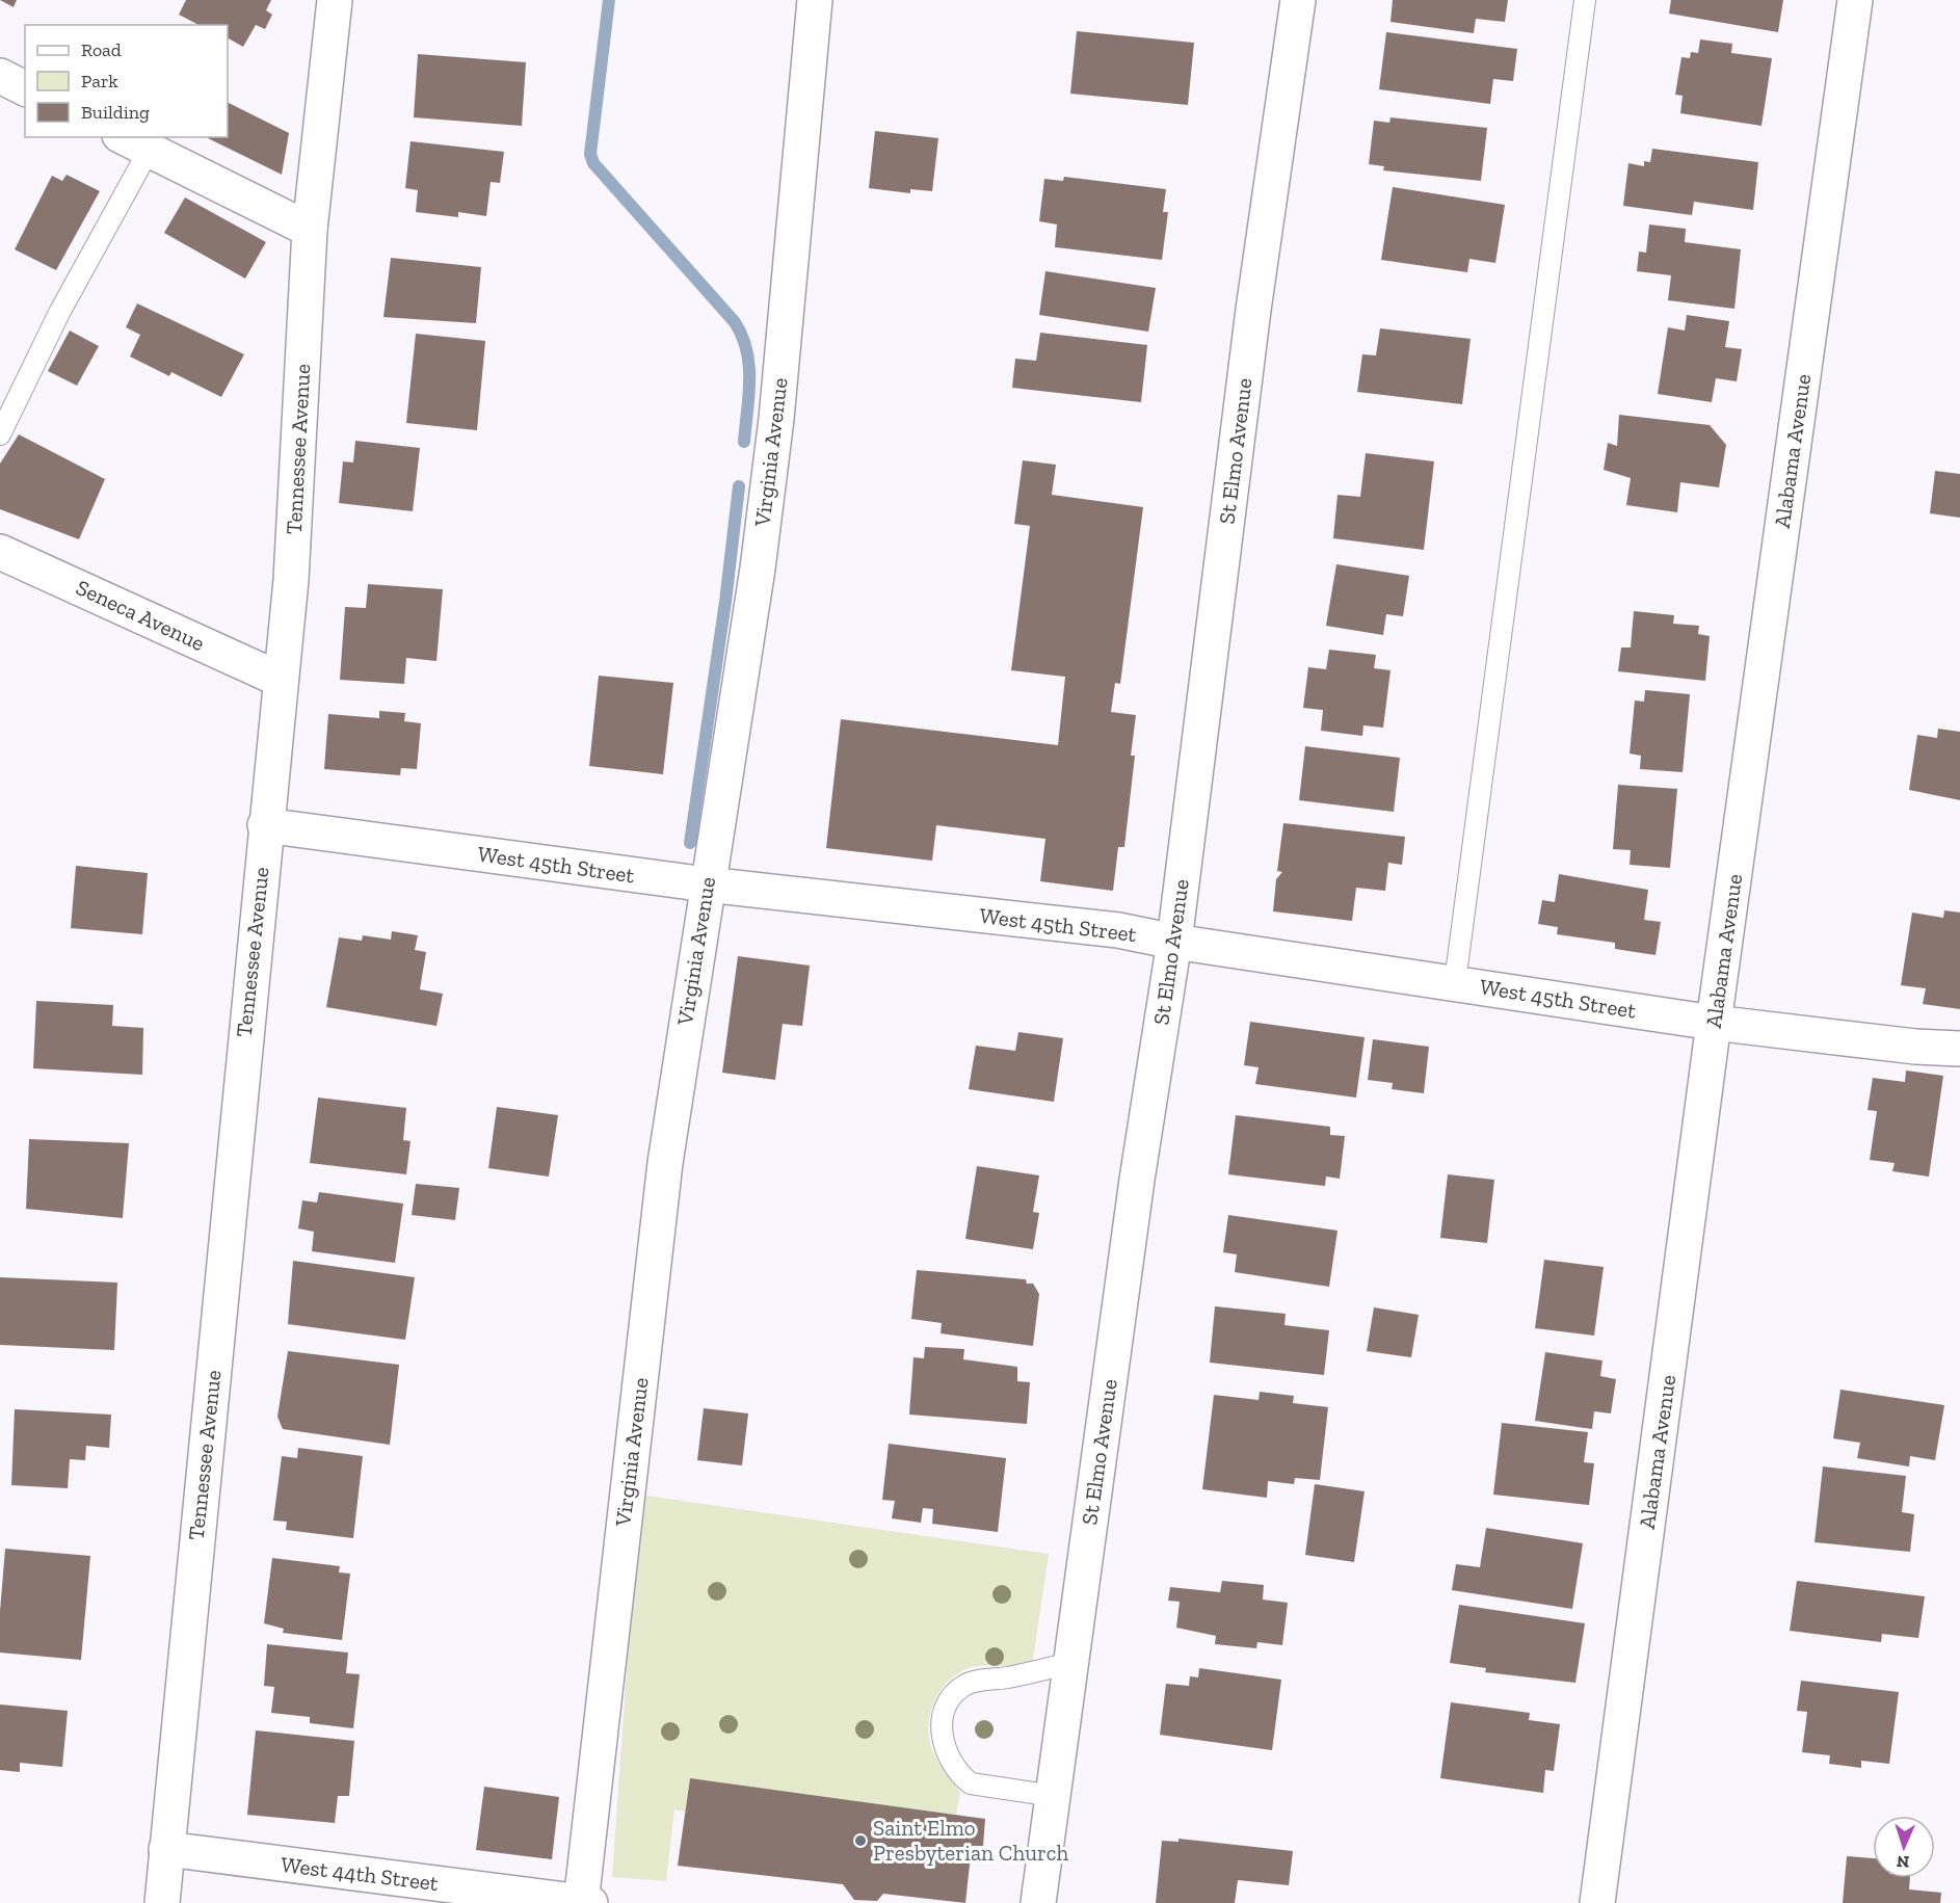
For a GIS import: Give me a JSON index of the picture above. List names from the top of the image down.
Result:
{
  "streets": {
    "street": [
      "Tennessee Avenue",
      "St Elmo Avenue",
      "Alabama Avenue",
      "Virginia Avenue",
      "Seneca Avenue",
      "West 45th Street",
      "West 44th Street"
    ]
  },
  "crossings": [
    ["Tennessee Avenue", "Seneca Avenue"],
    ["Tennessee Avenue", "West 45th Street"],
    ["Tennessee Avenue", "West 44th Street"],
    ["St Elmo Avenue", "West 45th Street"],
    ["Alabama Avenue", "West 45th Street"],
    ["Virginia Avenue", "West 45th Street"],
    ["Virginia Avenue", "West 44th Street"]
  ],
  "places": ["Saint Elmo Presbyterian Church"],
  "legend": ["Road", "Park", "Building"],
  "north": "bottom"
}
